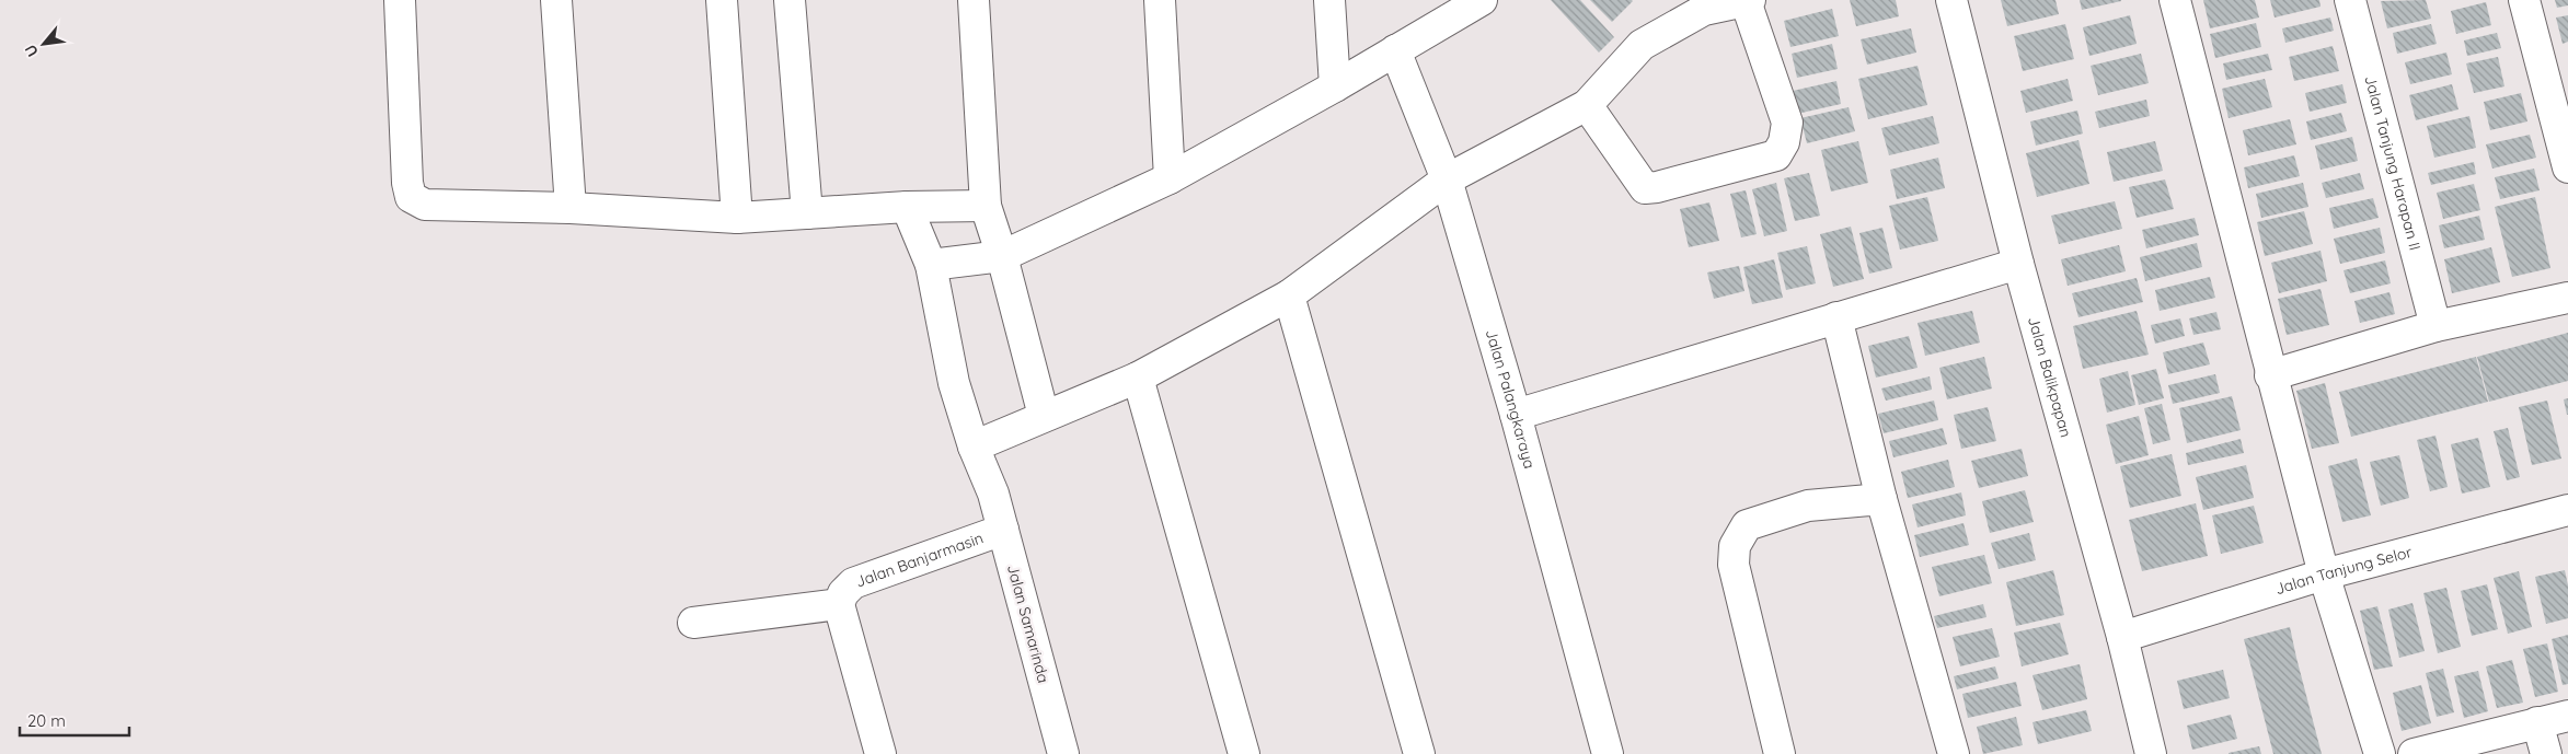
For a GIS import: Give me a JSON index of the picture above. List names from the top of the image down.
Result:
{
  "streets": {
    "street": [
      "Jalan Tanjung Harapan II",
      "Jalan Balikpapan",
      "Jalan Palangkaraya",
      "Jalan Banjarmasin",
      "Jalan Tanjung Selor",
      "Jalan Samarinda"
    ]
  },
  "crossings": [
    ["Jalan Balikpapan", "Jalan Tanjung Selor"],
    ["Jalan Banjarmasin", "Jalan Samarinda"]
  ],
  "scale_bar": "20 m",
  "north": "bottom left"
}
